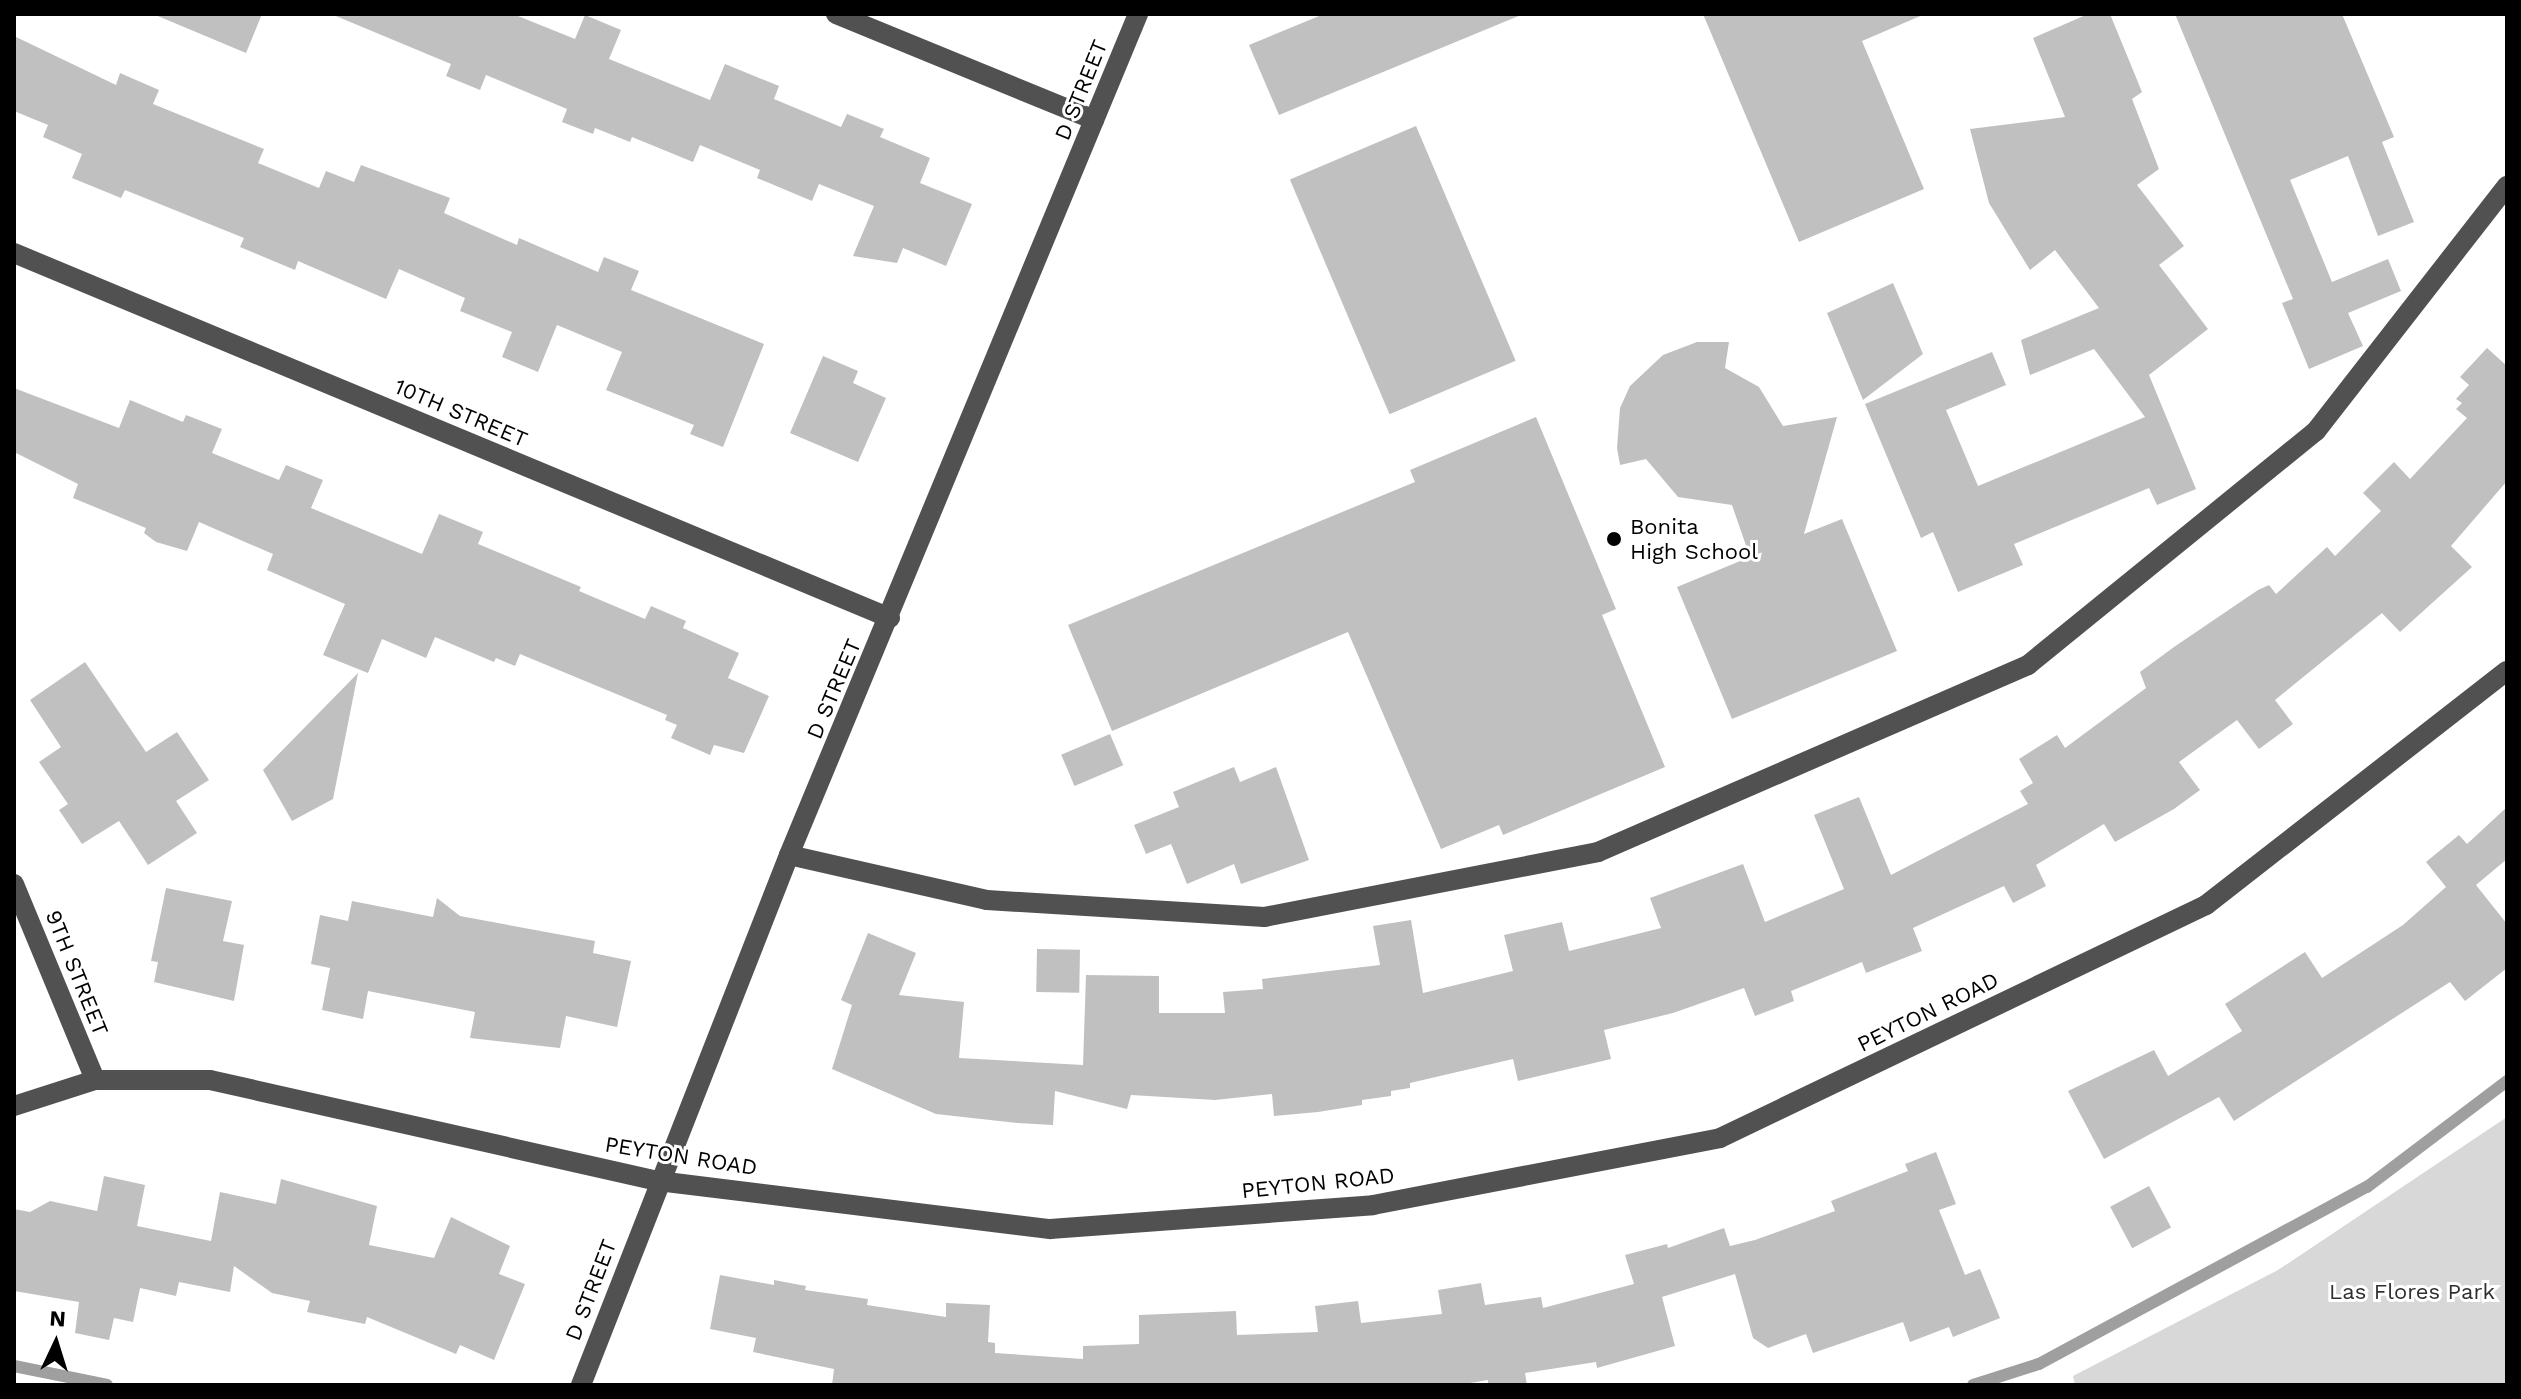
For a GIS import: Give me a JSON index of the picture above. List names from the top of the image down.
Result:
{
  "streets": {
    "street": [
      "D STREET",
      "10TH STREET",
      "9TH STREET",
      "PEYTON ROAD"
    ]
  },
  "crossings": [
    ["D STREET", "10TH STREET"],
    ["D STREET", "PEYTON ROAD"],
    ["9TH STREET", "PEYTON ROAD"]
  ],
  "parks": ["Las Flores Park"],
  "places": ["Bonita High School"],
  "north": "top"
}
